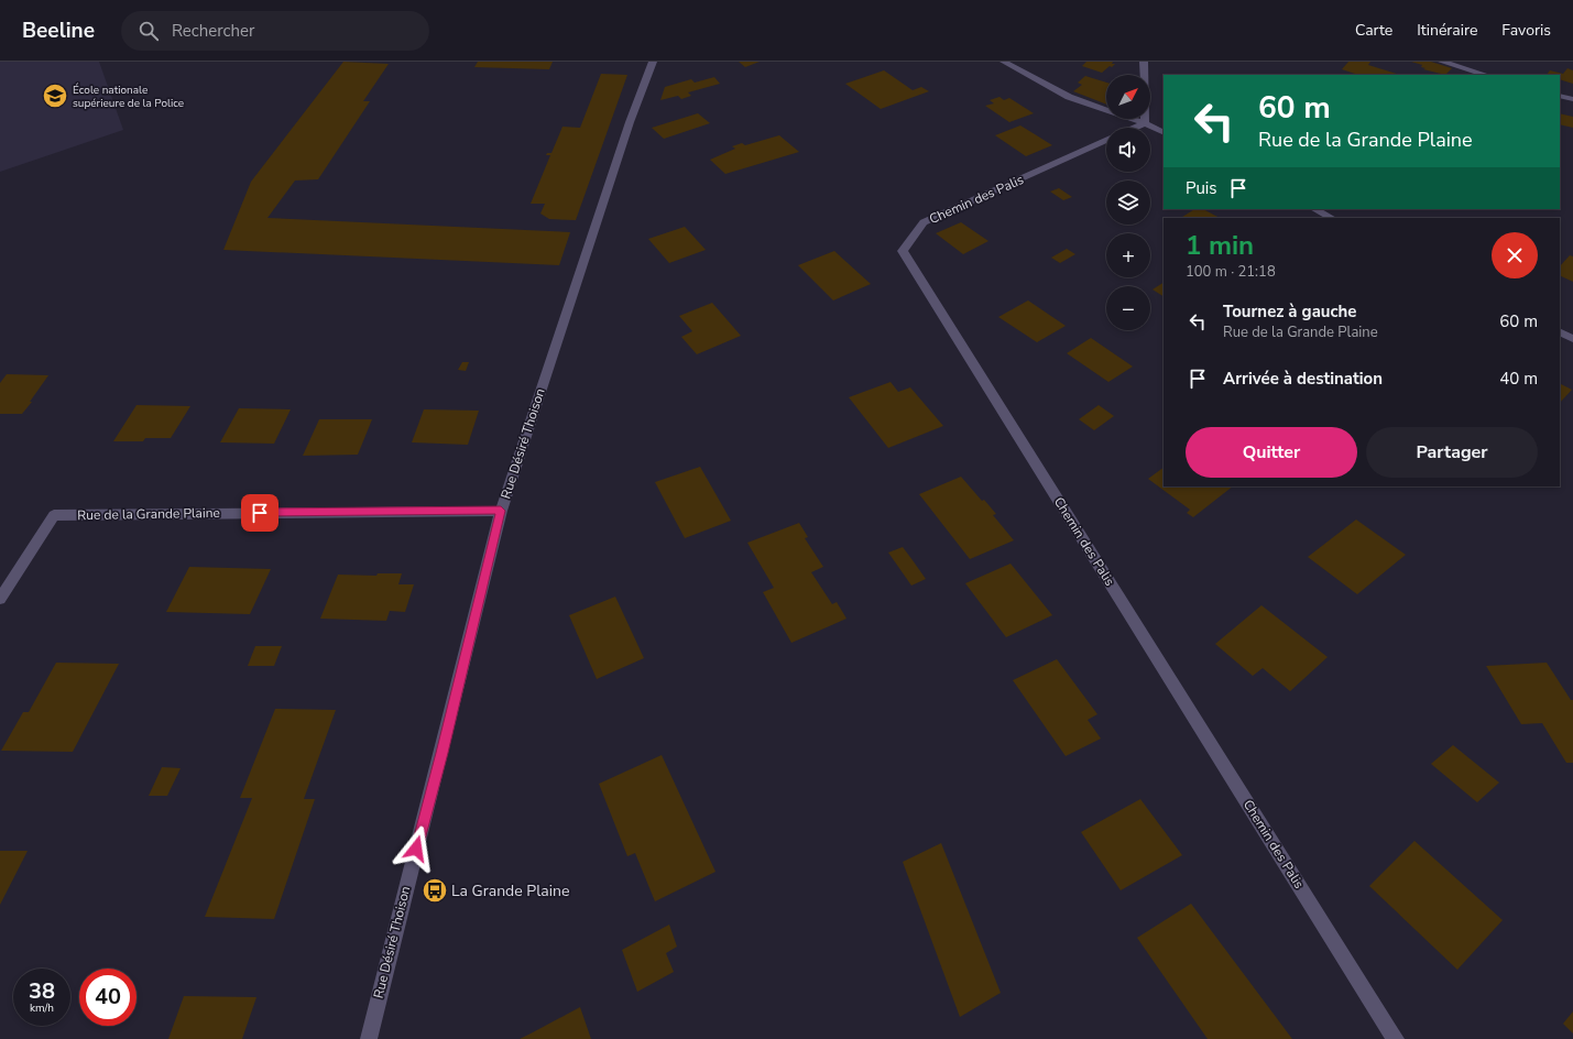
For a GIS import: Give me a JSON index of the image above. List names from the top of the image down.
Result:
{
  "streets": {
    "street": ["Chemin des Palis", "Rue Désiré Thoison", "Rue de la Grande Plaine"]
  },
  "crossings": [
    ["Rue Désiré Thoison", "Rue de la Grande Plaine"]
  ],
  "places": {
    "school or university": ["École nationale supérieure de la Police"],
    "bus stop": ["La Grande Plaine"]
  },
  "north": "top right",
  "page": {
    "header": "Beeline",
    "search": "Rechercher",
    "nav": ["Carte", "Itinéraire", "Favoris"],
    "map_buttons": ["+", "−"],
    "turn": ["60 m", "Rue de la Grande Plaine"],
    "then": "Puis",
    "heading": ["1 min", "100 m · 21:18"],
    "list": [
      {
        "name": "Tournez à gauche",
        "note": "Rue de la Grande Plaine",
        "value": "60 m"
      },
      {
        "name": "Arrivée à destination",
        "value": "40 m"
      }
    ],
    "buttons": ["Quitter", "Partager"],
    "speed": "38 km/h",
    "limit": "40"
  }
}
